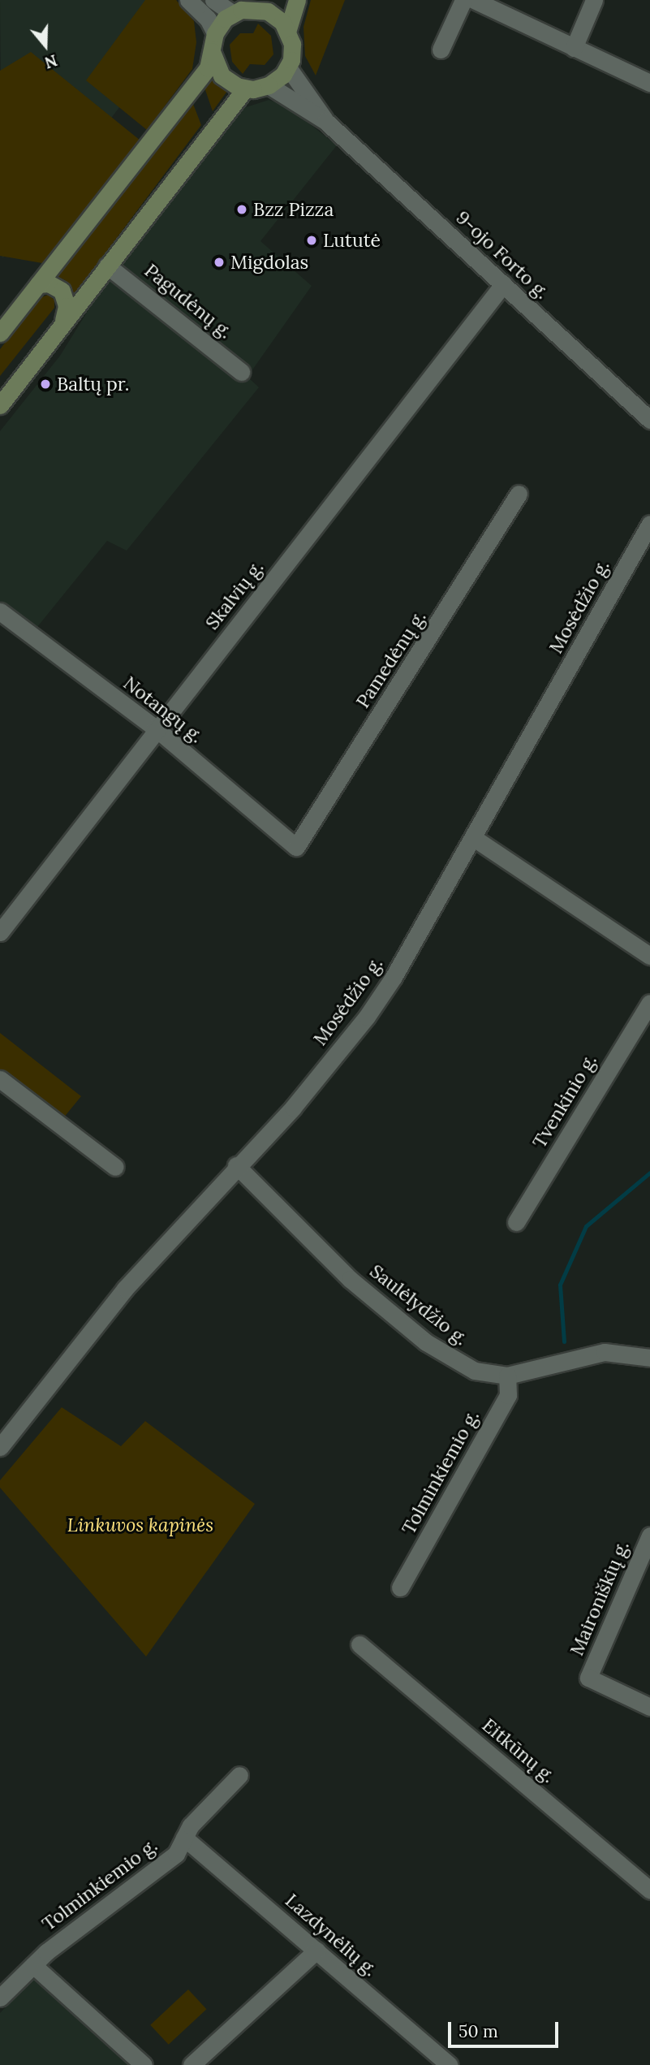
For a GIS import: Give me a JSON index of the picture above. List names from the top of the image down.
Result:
{
  "streets": {
    "street": [
      "9-ojo Forto g.",
      "Pagudėnų g.",
      "Skalvių g.",
      "Mosėdžio g.",
      "Pamedėnų g.",
      "Notangų g.",
      "Tvenkinio g.",
      "Saulėlydžio g.",
      "Tolminkiemio g.",
      "Maironiškių g.",
      "Eitkūnų g.",
      "Lazdynėlių g."
    ]
  },
  "crossings": [
    ["9-ojo Forto g.", "Skalvių g."],
    ["Skalvių g.", "Notangų g."],
    ["Mosėdžio g.", "Saulėlydžio g."],
    ["Pamedėnų g.", "Notangų g."],
    ["Saulėlydžio g.", "Tolminkiemio g."],
    ["Tolminkiemio g.", "Lazdynėlių g."]
  ],
  "parks": ["Linkuvos kapinės"],
  "places": [
    "Bzz Pizza",
    "Lututė",
    "Migdolas",
    "Baltų pr."
  ],
  "scale_bar": "50 m",
  "north": "bottom"
}
